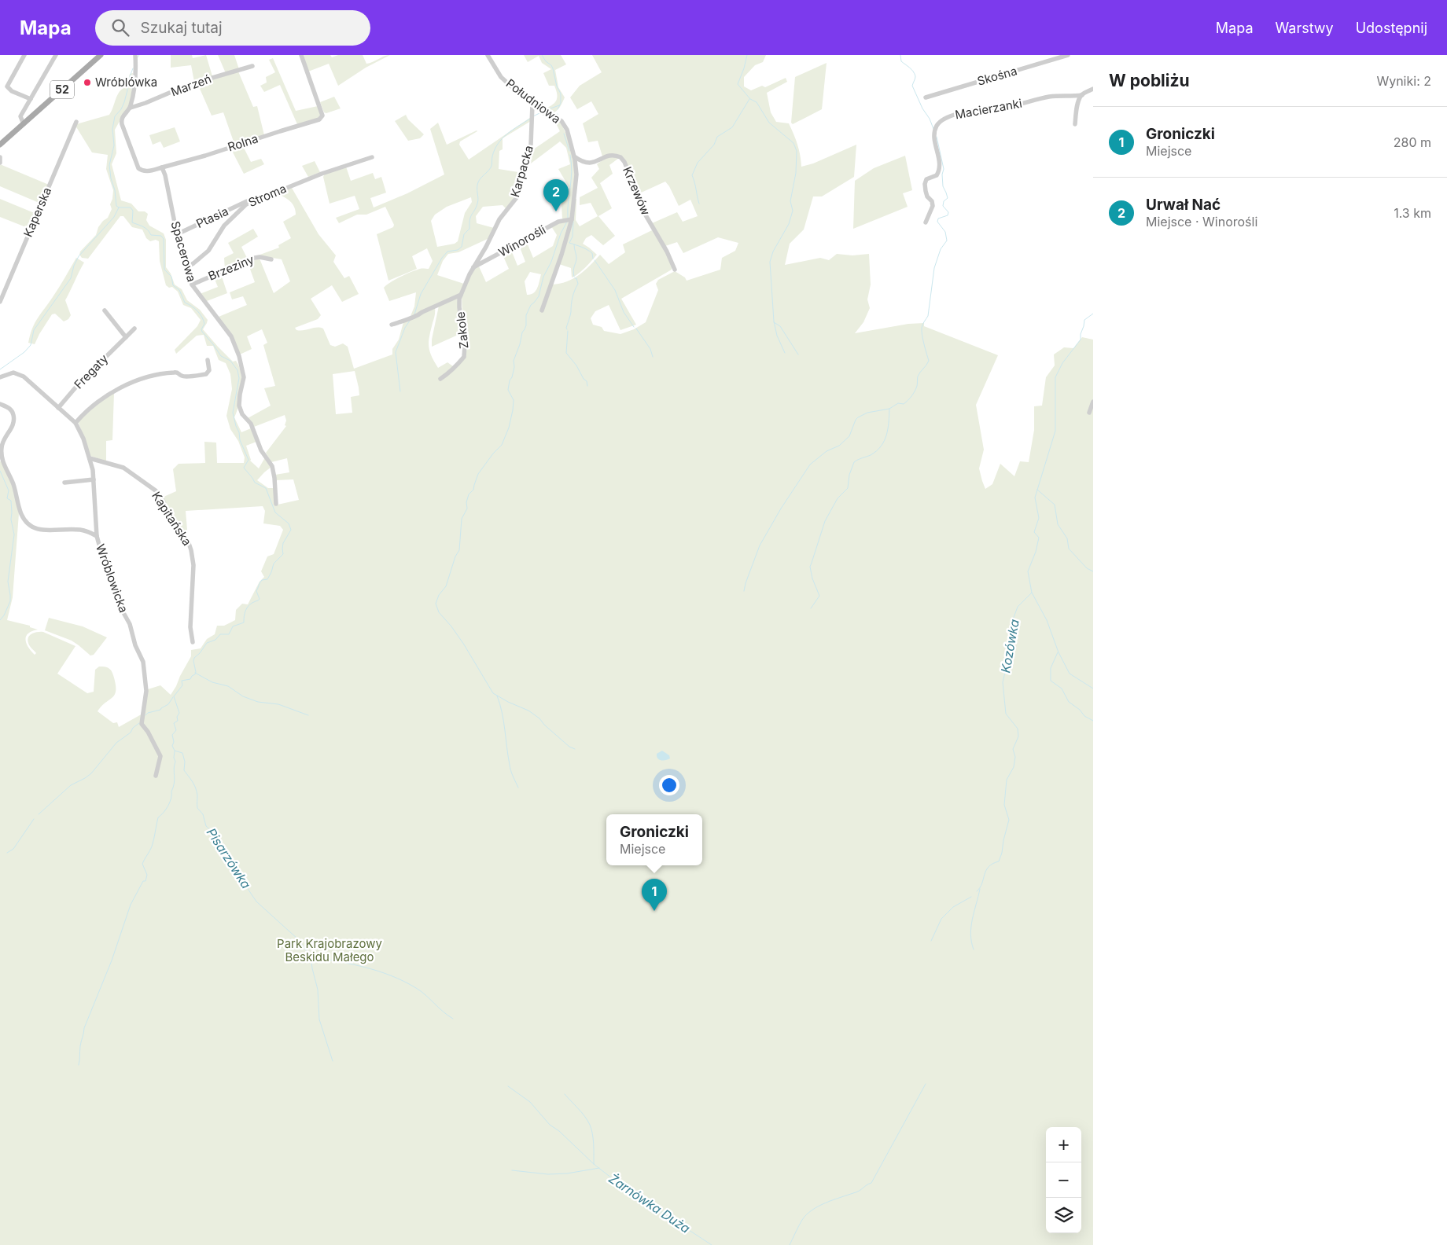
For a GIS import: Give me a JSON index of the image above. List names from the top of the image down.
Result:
{
  "streets": {
    "main road": ["52"],
    "street": [
      "Skośna",
      "Marzeń",
      "Południowa",
      "Macierzanki",
      "Rolna",
      "Karpacka",
      "Krzewów",
      "Stroma",
      "Kaperska",
      "Ptasia",
      "Winorośli",
      "Spacerowa",
      "Brzeziny",
      "Zakole",
      "Fregaty",
      "Kapitańska",
      "Wróblowicka"
    ]
  },
  "crossings": [
    ["Południowa", "Karpacka"],
    ["Południowa", "Krzewów"],
    ["Południowa", "Winorośli"],
    ["Rolna", "Spacerowa"],
    ["Karpacka", "Winorośli"],
    ["Karpacka", "Zakole"],
    ["Stroma", "Spacerowa"],
    ["Ptasia", "Spacerowa"],
    ["Spacerowa", "Brzeziny"],
    ["Fregaty", "Wróblowicka"],
    ["Kapitańska", "Wróblowicka"]
  ],
  "water": ["Kozówka", "Pisarzówka", "Żarnówka Duża"],
  "parks": ["Park Krajobrazowy Beskidu Małego"],
  "places": ["Wróblówka"],
  "page": {
    "header": "Mapa",
    "search": "Szukaj tutaj",
    "nav": ["Mapa", "Warstwy", "Udostępnij"],
    "heading": ["W pobliżu", "Wyniki: 2"],
    "list": [
      {
        "mark": "1",
        "name": "Groniczki",
        "note": "Miejsce",
        "value": "280 m"
      },
      {
        "mark": "2",
        "name": "Urwał Nać",
        "note": "Miejsce · Winorośli",
        "value": "1.3 km"
      }
    ],
    "pins": ["2", "1"],
    "popup": ["Groniczki", "Miejsce"],
    "map_buttons": ["+", "−"]
  }
}
